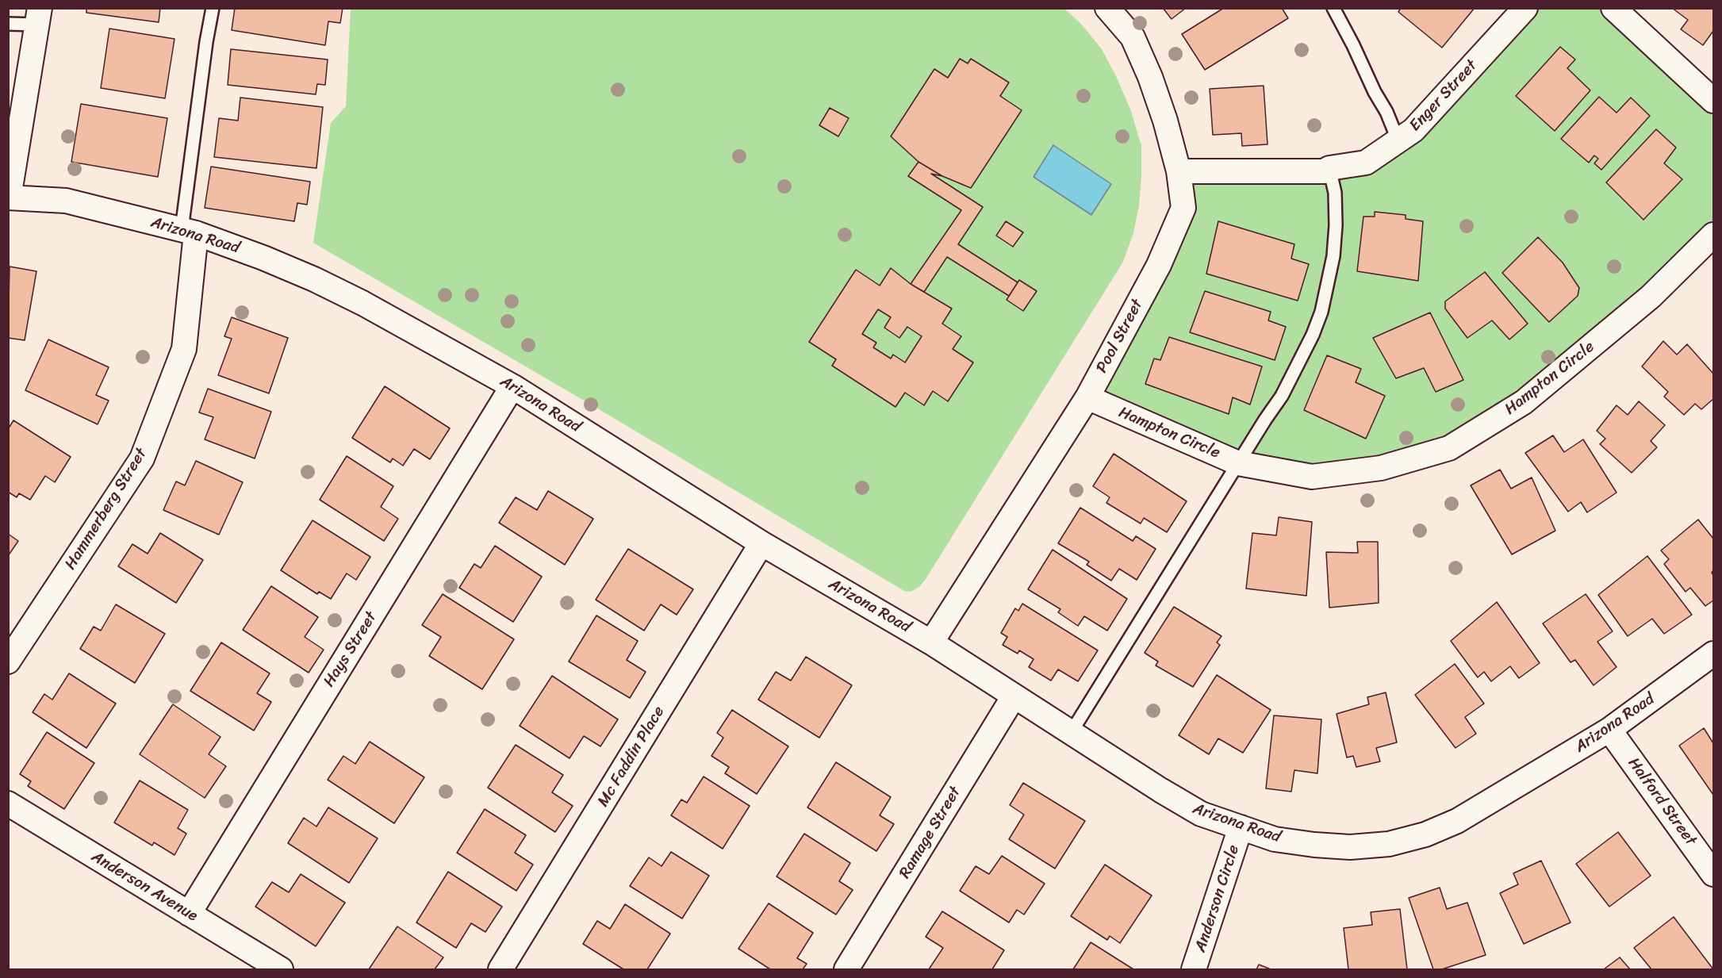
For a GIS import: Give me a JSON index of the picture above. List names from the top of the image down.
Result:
{
  "streets": {
    "street": [
      "Enger Street",
      "Arizona Road",
      "Pool Street",
      "Hampton Circle",
      "Hammerberg Street",
      "Hays Street",
      "Mc Faddin Place",
      "Halford Street",
      "Ramage Street",
      "Anderson Avenue",
      "Anderson Circle"
    ]
  },
  "crossings": [
    ["Enger Street", "Pool Street"],
    ["Arizona Road", "Pool Street"],
    ["Arizona Road", "Hammerberg Street"],
    ["Arizona Road", "Hays Street"],
    ["Arizona Road", "Mc Faddin Place"],
    ["Arizona Road", "Halford Street"],
    ["Arizona Road", "Ramage Street"],
    ["Arizona Road", "Anderson Circle"],
    ["Pool Street", "Hampton Circle"],
    ["Hays Street", "Anderson Avenue"]
  ]
}
